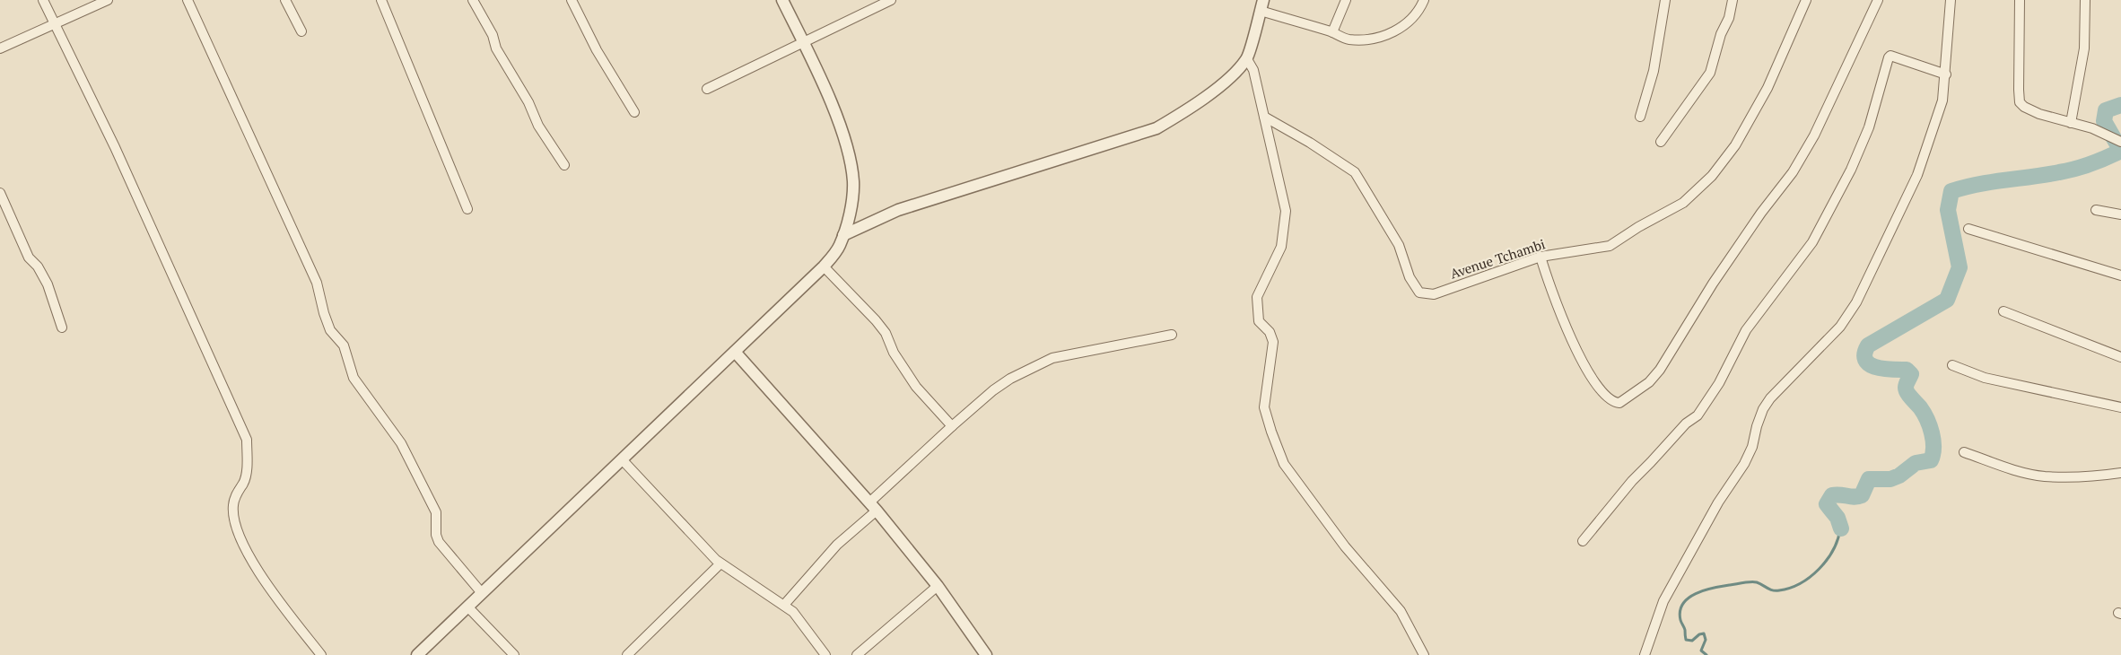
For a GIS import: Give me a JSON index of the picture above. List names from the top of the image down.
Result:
{
  "streets": {
    "street": ["Avenue Tchambi"]
  }
}
